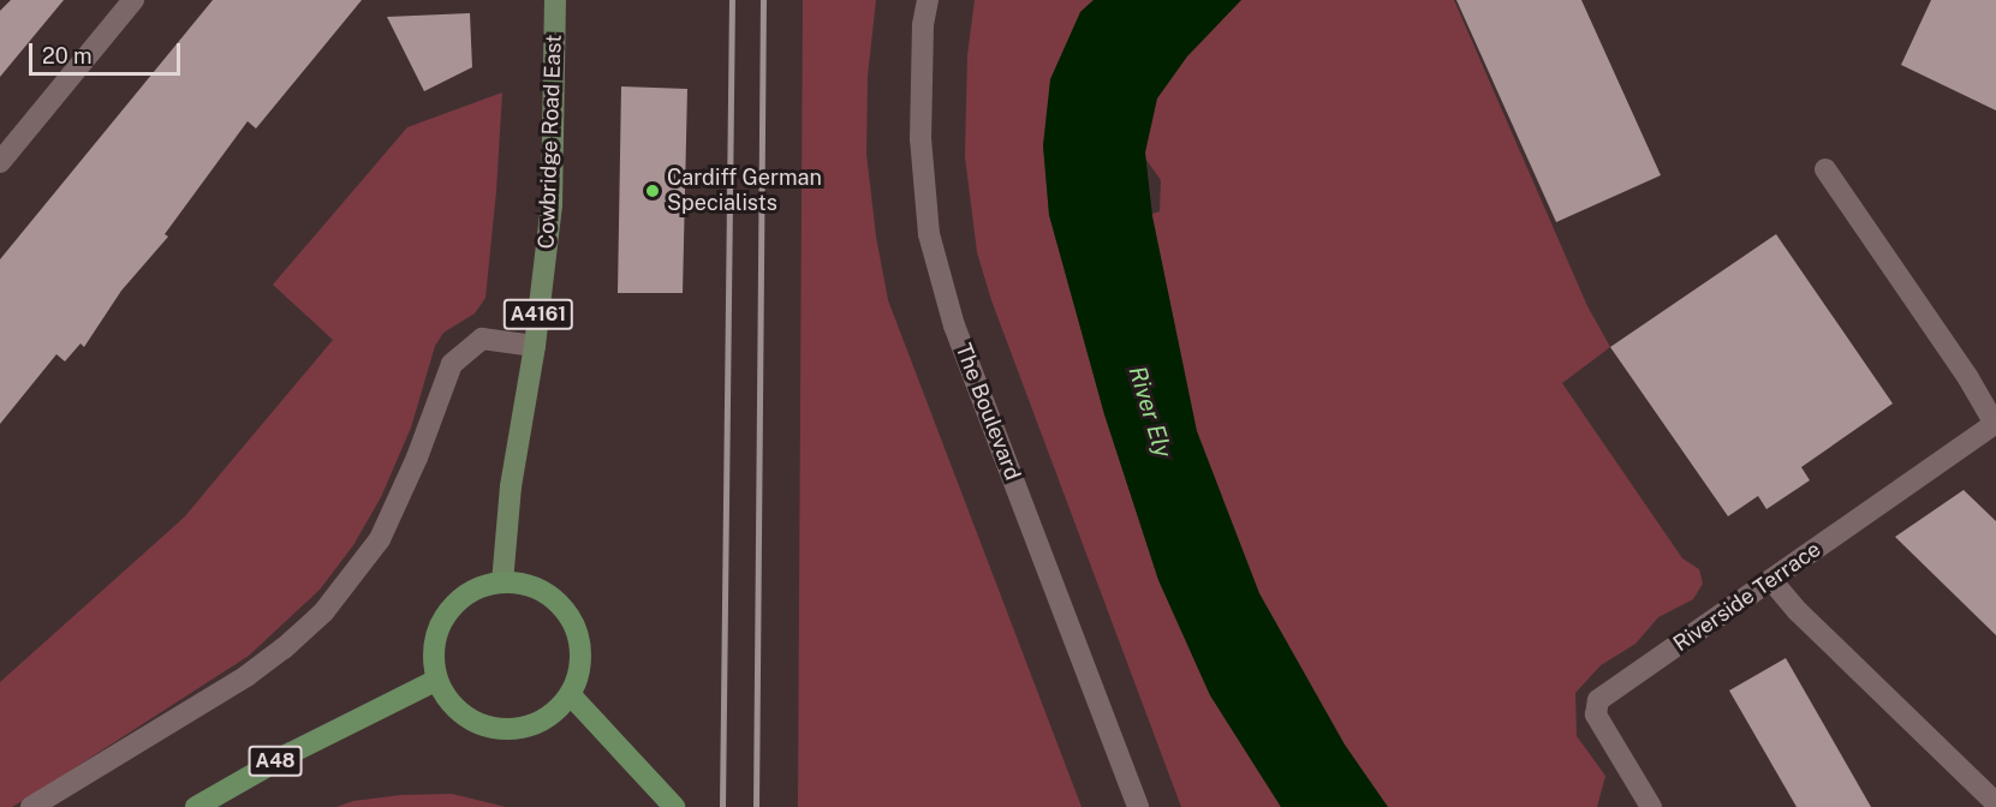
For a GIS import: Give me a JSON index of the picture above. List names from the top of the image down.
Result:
{
  "streets": {
    "highway": ["A48"],
    "main road": ["Cowbridge Road East", "A4161"],
    "street": ["The Boulevard", "Riverside Terrace"]
  },
  "crossings": [
    ["Cowbridge Road East", "A48"]
  ],
  "water": ["River Ely"],
  "places": ["Cardiff German Specialists"],
  "scale_bar": "20 m"
}
